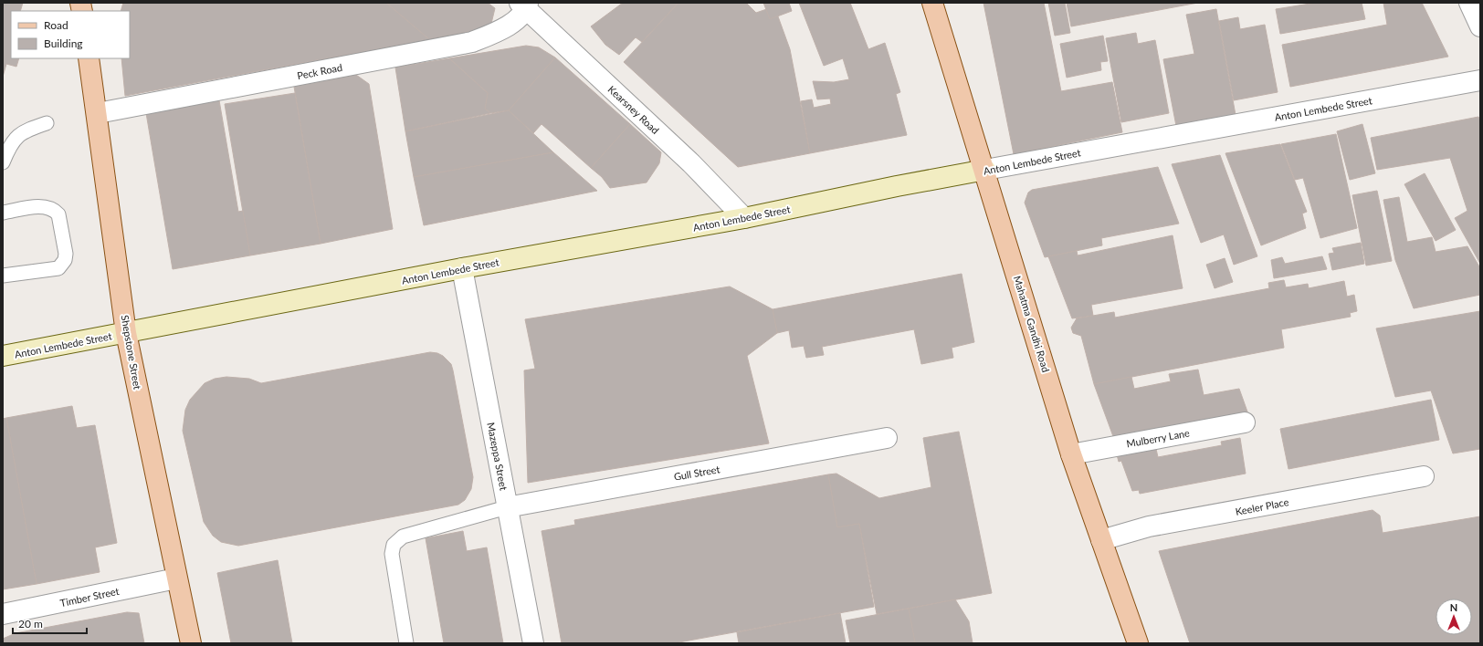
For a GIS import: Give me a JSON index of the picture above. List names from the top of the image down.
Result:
{
  "streets": {
    "main road": ["Anton Lembede Street", "Mahatma Gandhi Road", "Shepstone Street"],
    "street": [
      "Peck Road",
      "Kearsney Road",
      "Mulberry Lane",
      "Mazeppa Street",
      "Gull Street",
      "Keeler Place",
      "Timber Street"
    ]
  },
  "crossings": [
    ["Peck Road", "Kearsney Road"],
    ["Peck Road", "Shepstone Street"],
    ["Anton Lembede Street", "Kearsney Road"],
    ["Anton Lembede Street", "Mahatma Gandhi Road"],
    ["Anton Lembede Street", "Shepstone Street"],
    ["Anton Lembede Street", "Mazeppa Street"],
    ["Mahatma Gandhi Road", "Mulberry Lane"],
    ["Mahatma Gandhi Road", "Keeler Place"],
    ["Shepstone Street", "Timber Street"],
    ["Mazeppa Street", "Gull Street"]
  ],
  "legend": ["Road", "Building"],
  "scale_bar": "20 m",
  "north": "top"
}
